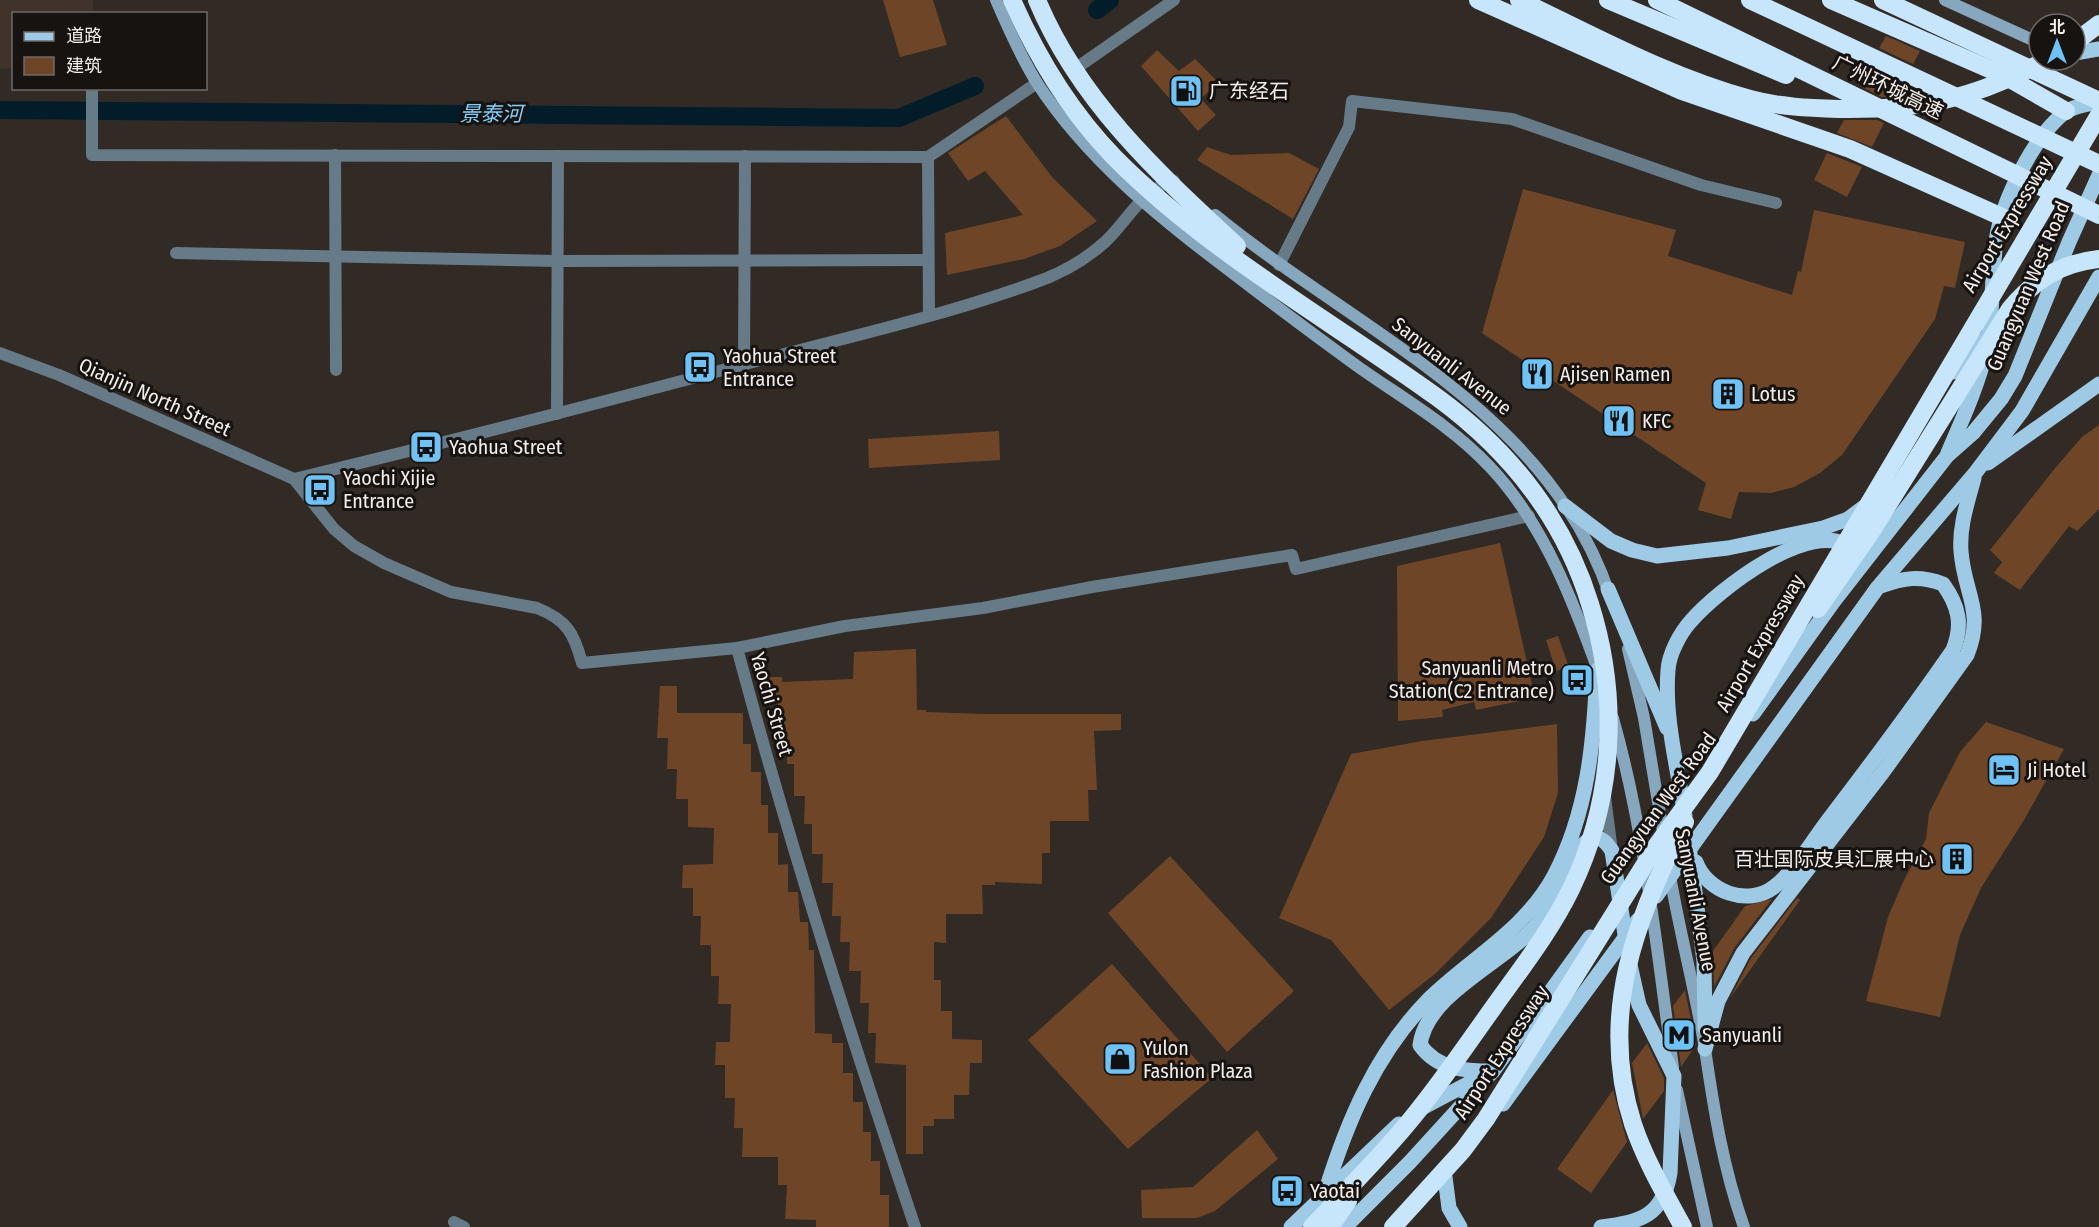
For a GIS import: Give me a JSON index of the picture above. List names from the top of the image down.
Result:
{
  "streets": {
    "highway": ["广州环城高速", "Airport Expressway"],
    "main road": ["Guangyuan West Road", "Sanyuanli Avenue"],
    "street": ["Qianjin North Street", "Yaochi Street"]
  },
  "crossings": [
    ["Qianjin North Street", "Yaochi Street"]
  ],
  "water": ["景泰河"],
  "places": {
    "fuel station": ["广东经石"],
    "bus stop": [
      "Yaohua Street Entrance",
      "Yaohua Street",
      "Yaochi Xijie Entrance",
      "Sanyuanli Metro Station(C2 Entrance)",
      "Yaotai"
    ],
    "restaurant": ["Ajisen Ramen", "KFC"],
    "building": ["Lotus", "百壮国际皮具汇展中心"],
    "hotel": ["Ji Hotel"],
    "metro station": ["Sanyuanli"],
    "shop": ["Yulon Fashion Plaza"]
  },
  "legend": ["道路", "建筑"],
  "north": "top"
}
